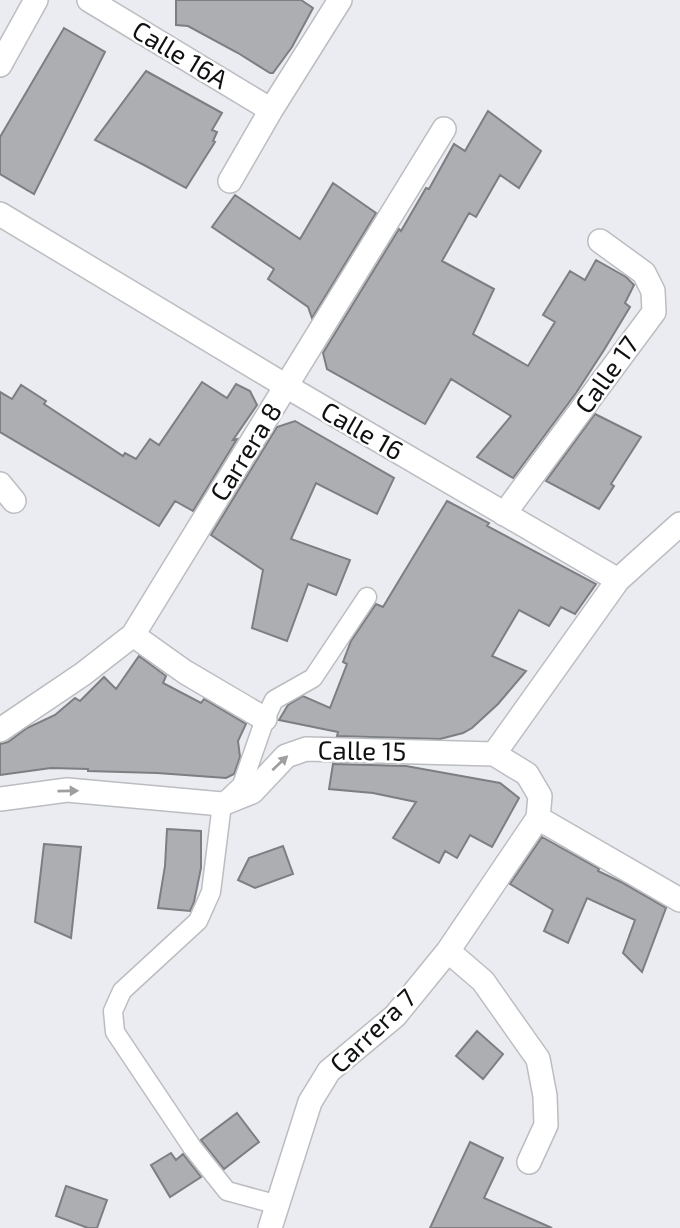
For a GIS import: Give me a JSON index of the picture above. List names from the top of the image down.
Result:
{
  "streets": {
    "street": [
      "Calle 16A",
      "Calle 17",
      "Calle 16",
      "Carrera 8",
      "Calle 15",
      "Carrera 7"
    ]
  },
  "crossings": [
    ["Calle 17", "Calle 16"],
    ["Calle 16", "Carrera 8"],
    ["Calle 15", "Carrera 7"]
  ],
  "one_way": ["Calle 15"]
}
